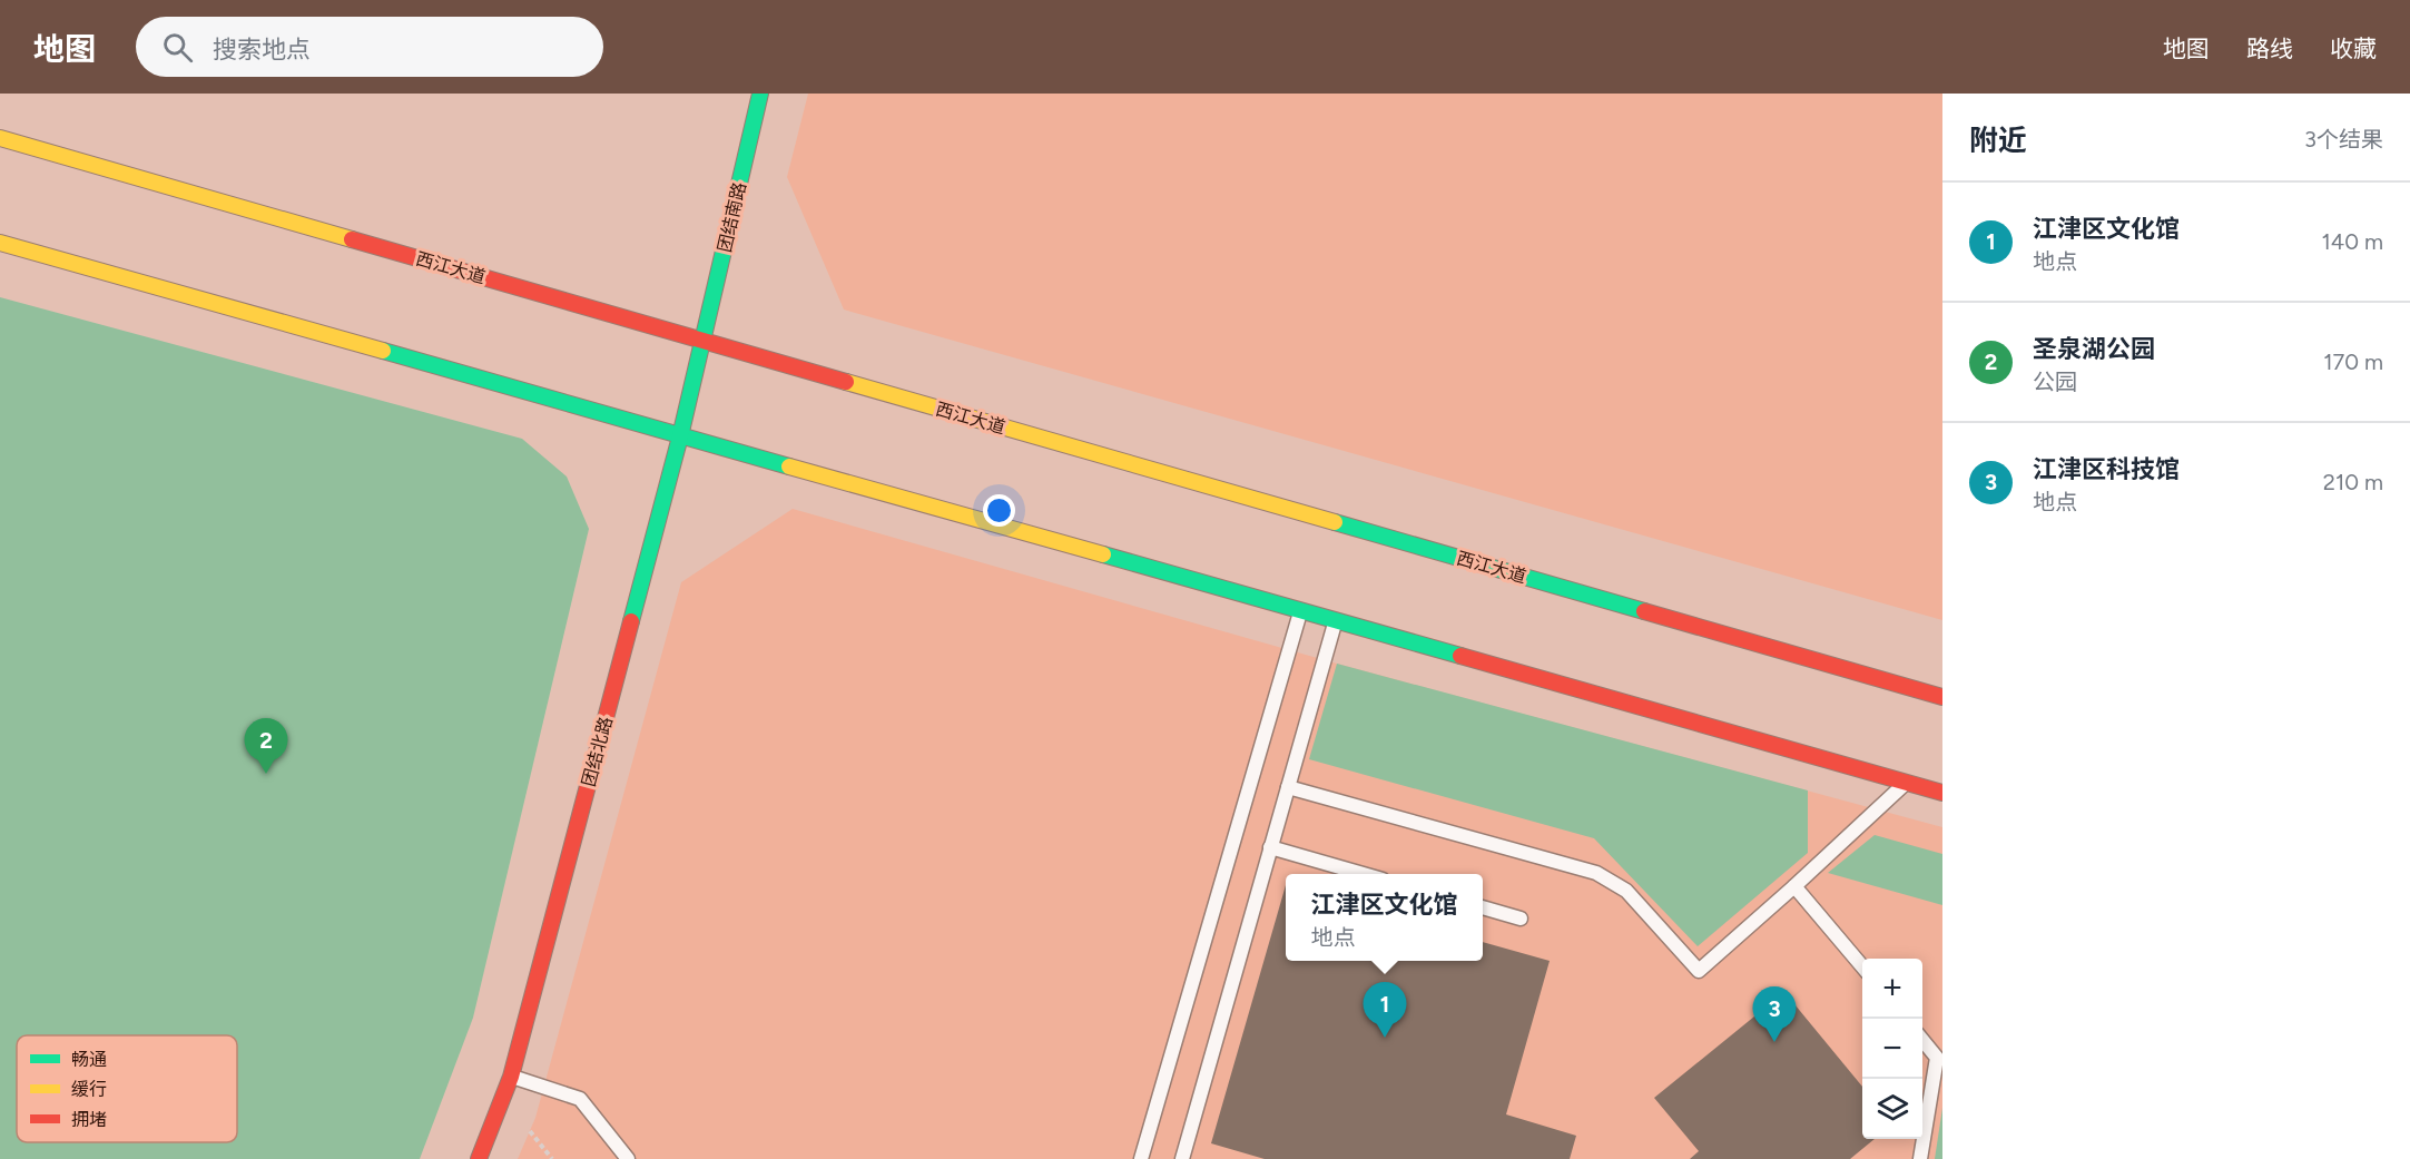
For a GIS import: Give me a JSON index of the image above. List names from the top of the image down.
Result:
{
  "streets": {
    "main road": ["团结南路", "西江大道", "团结北路"]
  },
  "crossings": [
    ["团结南路", "西江大道"],
    ["团结南路", "团结北路"],
    ["西江大道", "团结北路"]
  ],
  "legend": ["畅通", "缓行", "拥堵"],
  "page": {
    "header": "地图",
    "search": "搜索地点",
    "nav": ["地图", "路线", "收藏"],
    "heading": ["附近", "3个结果"],
    "list": [
      {
        "mark": "1",
        "name": "江津区文化馆",
        "note": "地点",
        "value": "140 m"
      },
      {
        "mark": "2",
        "name": "圣泉湖公园",
        "note": "公园",
        "value": "170 m"
      },
      {
        "mark": "3",
        "name": "江津区科技馆",
        "note": "地点",
        "value": "210 m"
      }
    ],
    "pins": ["2", "1", "3"],
    "popup": ["江津区文化馆", "地点"],
    "map_buttons": ["+", "−"]
  }
}
